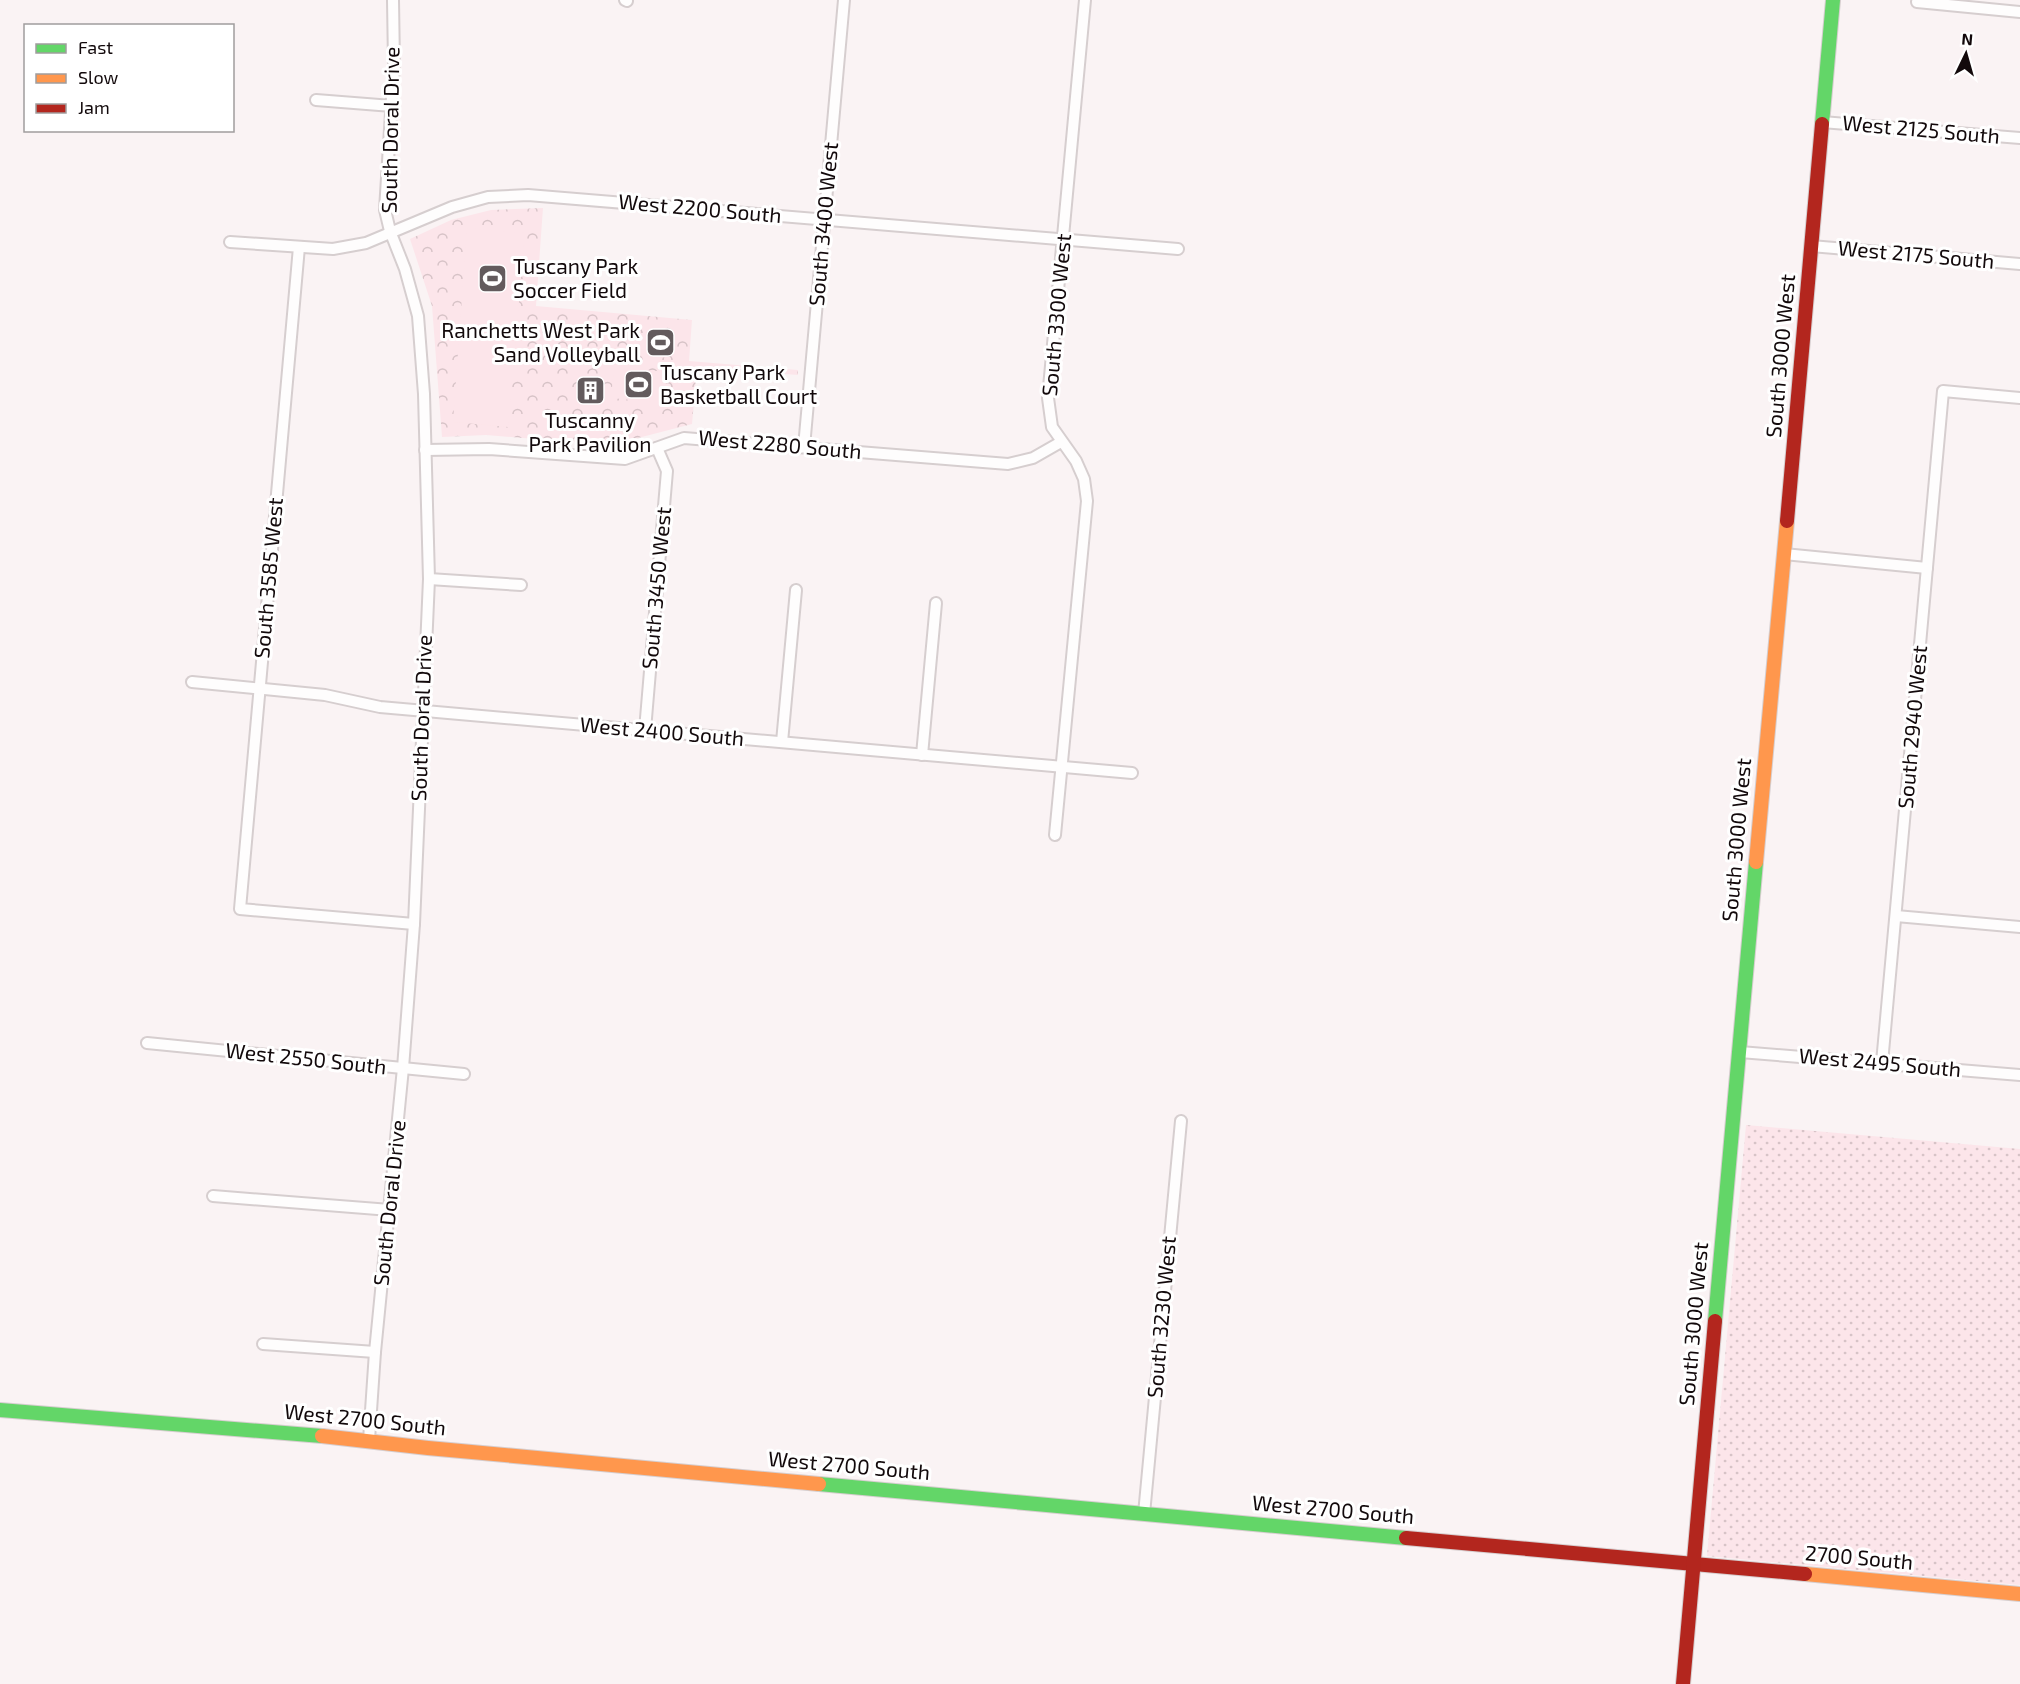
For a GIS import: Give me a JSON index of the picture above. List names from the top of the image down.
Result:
{
  "streets": {
    "street": [
      "South Doral Drive",
      "West 2125 South",
      "West 2200 South",
      "South 3400 West",
      "West 2175 South",
      "South 3300 West",
      "South 3000 West",
      "West 2280 South",
      "South 3585 West",
      "South 3450 West",
      "South 2940 West",
      "West 2400 South",
      "West 2550 South",
      "West 2495 South",
      "South 3230 West",
      "West 2700 South",
      "2700 South"
    ]
  },
  "crossings": [
    ["South Doral Drive", "West 2200 South"],
    ["South Doral Drive", "West 2280 South"],
    ["South Doral Drive", "South 3585 West"],
    ["South Doral Drive", "West 2400 South"],
    ["South Doral Drive", "West 2550 South"],
    ["South Doral Drive", "West 2700 South"],
    ["West 2125 South", "South 3000 West"],
    ["West 2200 South", "South 3400 West"],
    ["West 2200 South", "South 3300 West"],
    ["West 2200 South", "South 3585 West"],
    ["South 3400 West", "West 2280 South"],
    ["West 2175 South", "South 3000 West"],
    ["South 3300 West", "West 2280 South"],
    ["South 3300 West", "West 2400 South"],
    ["South 3000 West", "West 2495 South"],
    ["South 3000 West", "West 2700 South"],
    ["South 3000 West", "2700 South"],
    ["West 2280 South", "South 3450 West"],
    ["South 3585 West", "West 2400 South"],
    ["South 3450 West", "West 2400 South"],
    ["South 2940 West", "West 2495 South"],
    ["South 3230 West", "West 2700 South"],
    ["West 2700 South", "2700 South"]
  ],
  "places": {
    "sports": ["Tuscany Park Soccer Field", "Ranchetts West Park Sand Volleyball", "Tuscany Park Basketball Court"],
    "building": ["Tuscanny Park Pavilion"]
  },
  "legend": ["Fast", "Slow", "Jam"],
  "north": "top"
}
